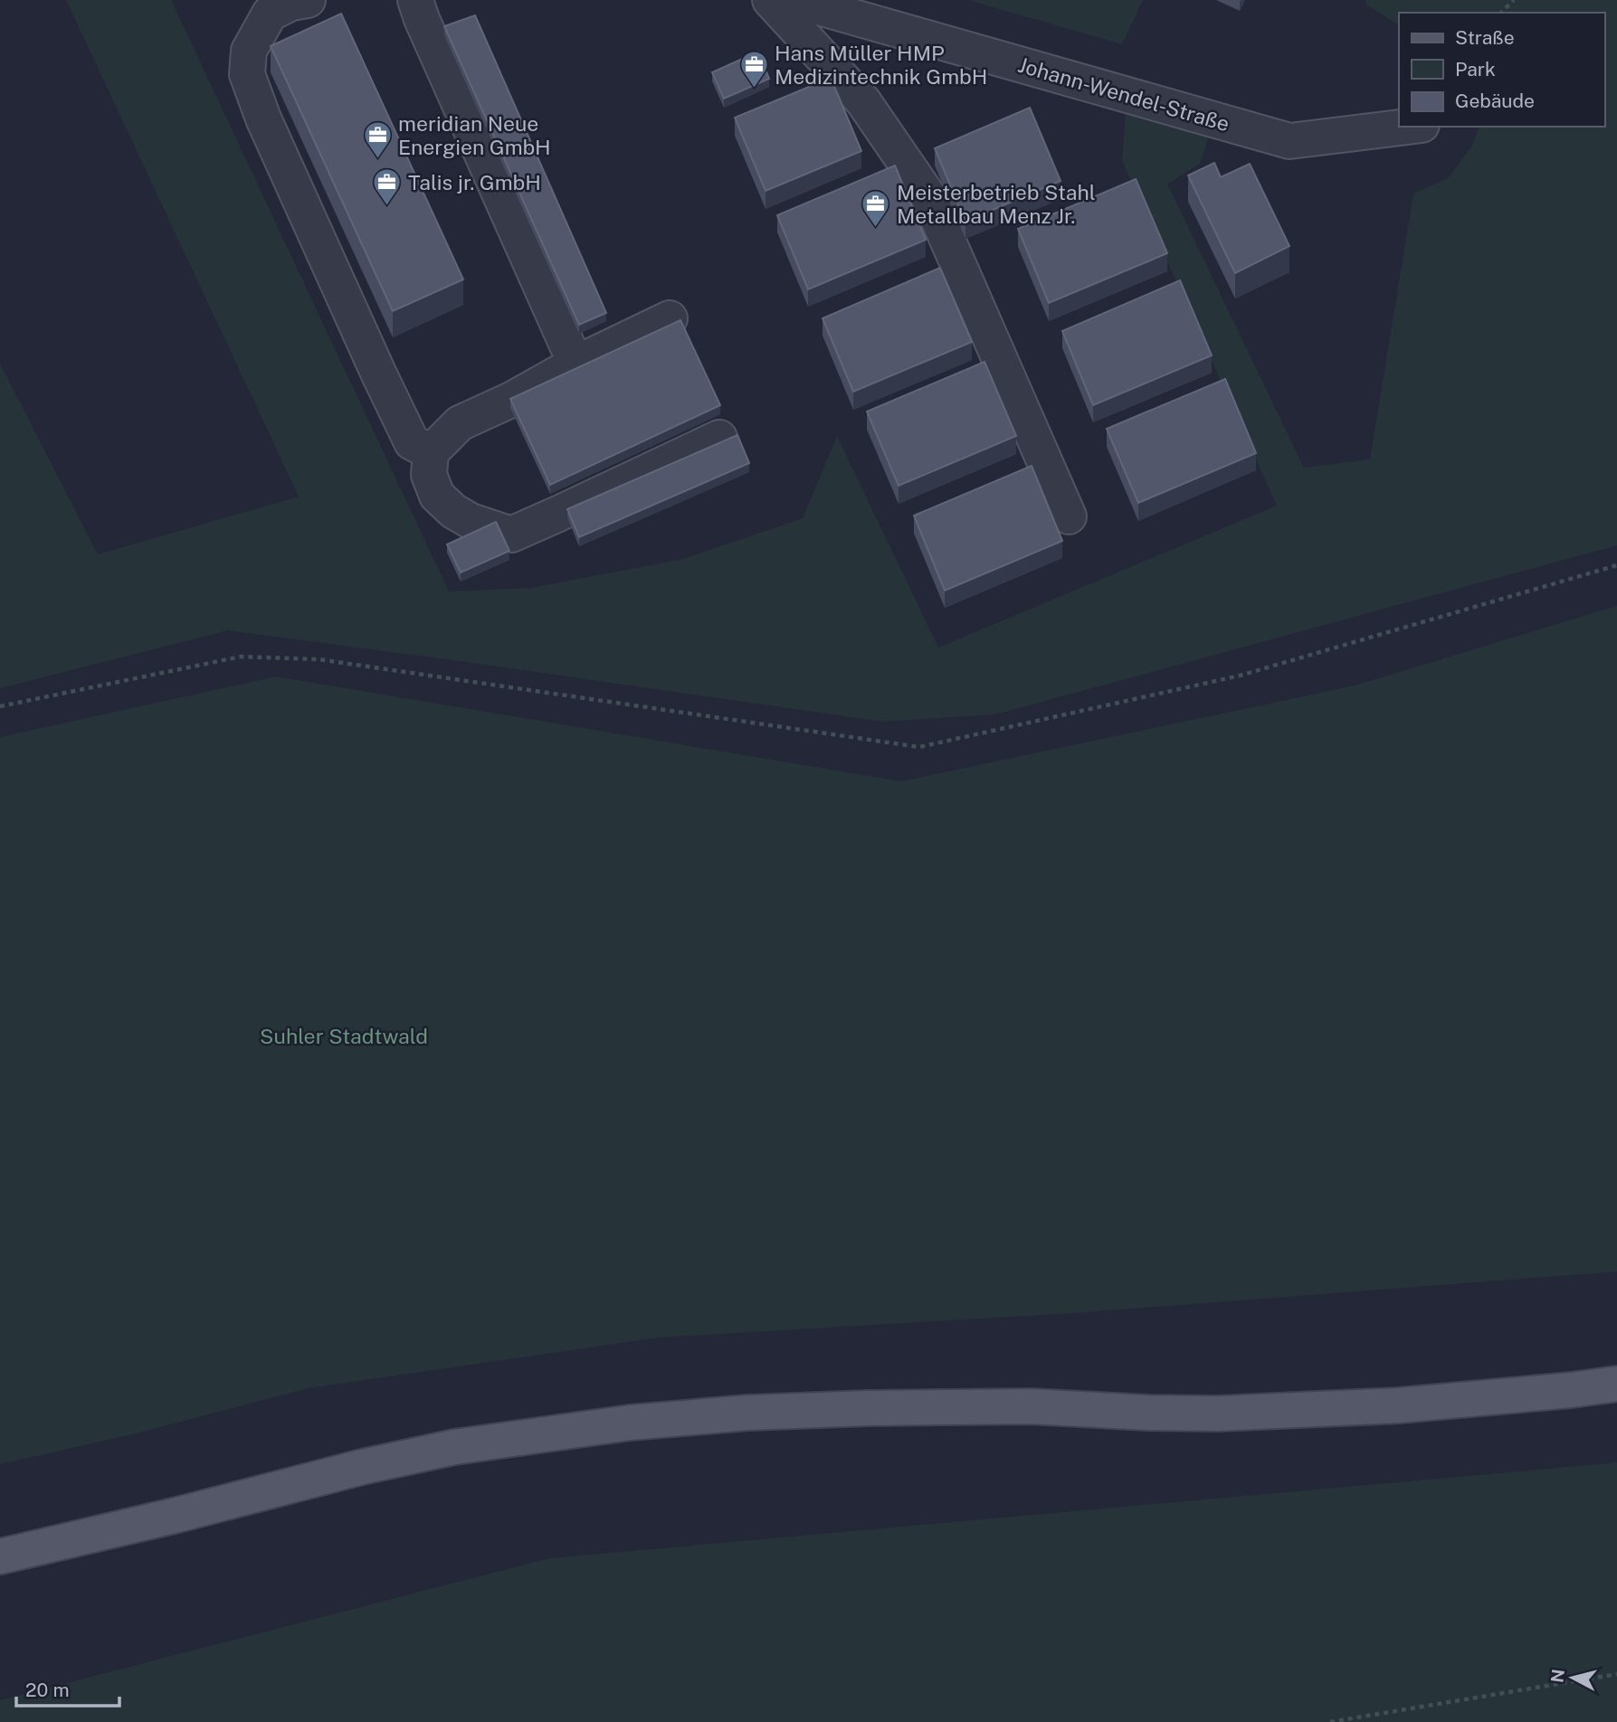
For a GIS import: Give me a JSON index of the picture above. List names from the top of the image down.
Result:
{
  "streets": {
    "lane": ["Johann-Wendel-Straße"]
  },
  "parks": ["Suhler Stadtwald"],
  "places": {
    "office": [
      "Hans Müller HMP Medizintechnik GmbH",
      "meridian Neue Energien GmbH",
      "Talis jr. GmbH",
      "Meisterbetrieb Stahl Metallbau Menz Jr."
    ]
  },
  "legend": ["Straße", "Park", "Gebäude"],
  "scale_bar": "20 m",
  "north": "left"
}
